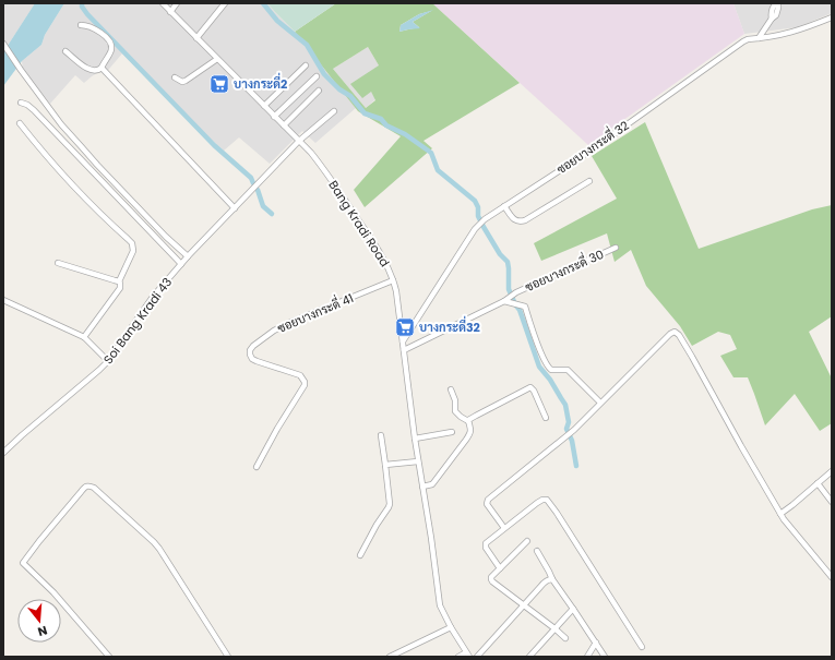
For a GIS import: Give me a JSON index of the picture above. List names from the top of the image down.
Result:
{
  "streets": {
    "street": [
      "ซอยบางกระดี่ 32",
      "Bang Kradi Road",
      "ซอยบางกระดี่ 30",
      "ซอยบางกระดี่ 41",
      "Soi Bang Kradi 43"
    ]
  },
  "crossings": [
    ["ซอยบางกระดี่ 32", "Bang Kradi Road"],
    ["Bang Kradi Road", "ซอยบางกระดี่ 30"],
    ["Bang Kradi Road", "ซอยบางกระดี่ 41"],
    ["Bang Kradi Road", "Soi Bang Kradi 43"]
  ],
  "places": {
    "supermarket": ["บางกระดี่2", "บางกระดี่32"]
  },
  "north": "bottom"
}
